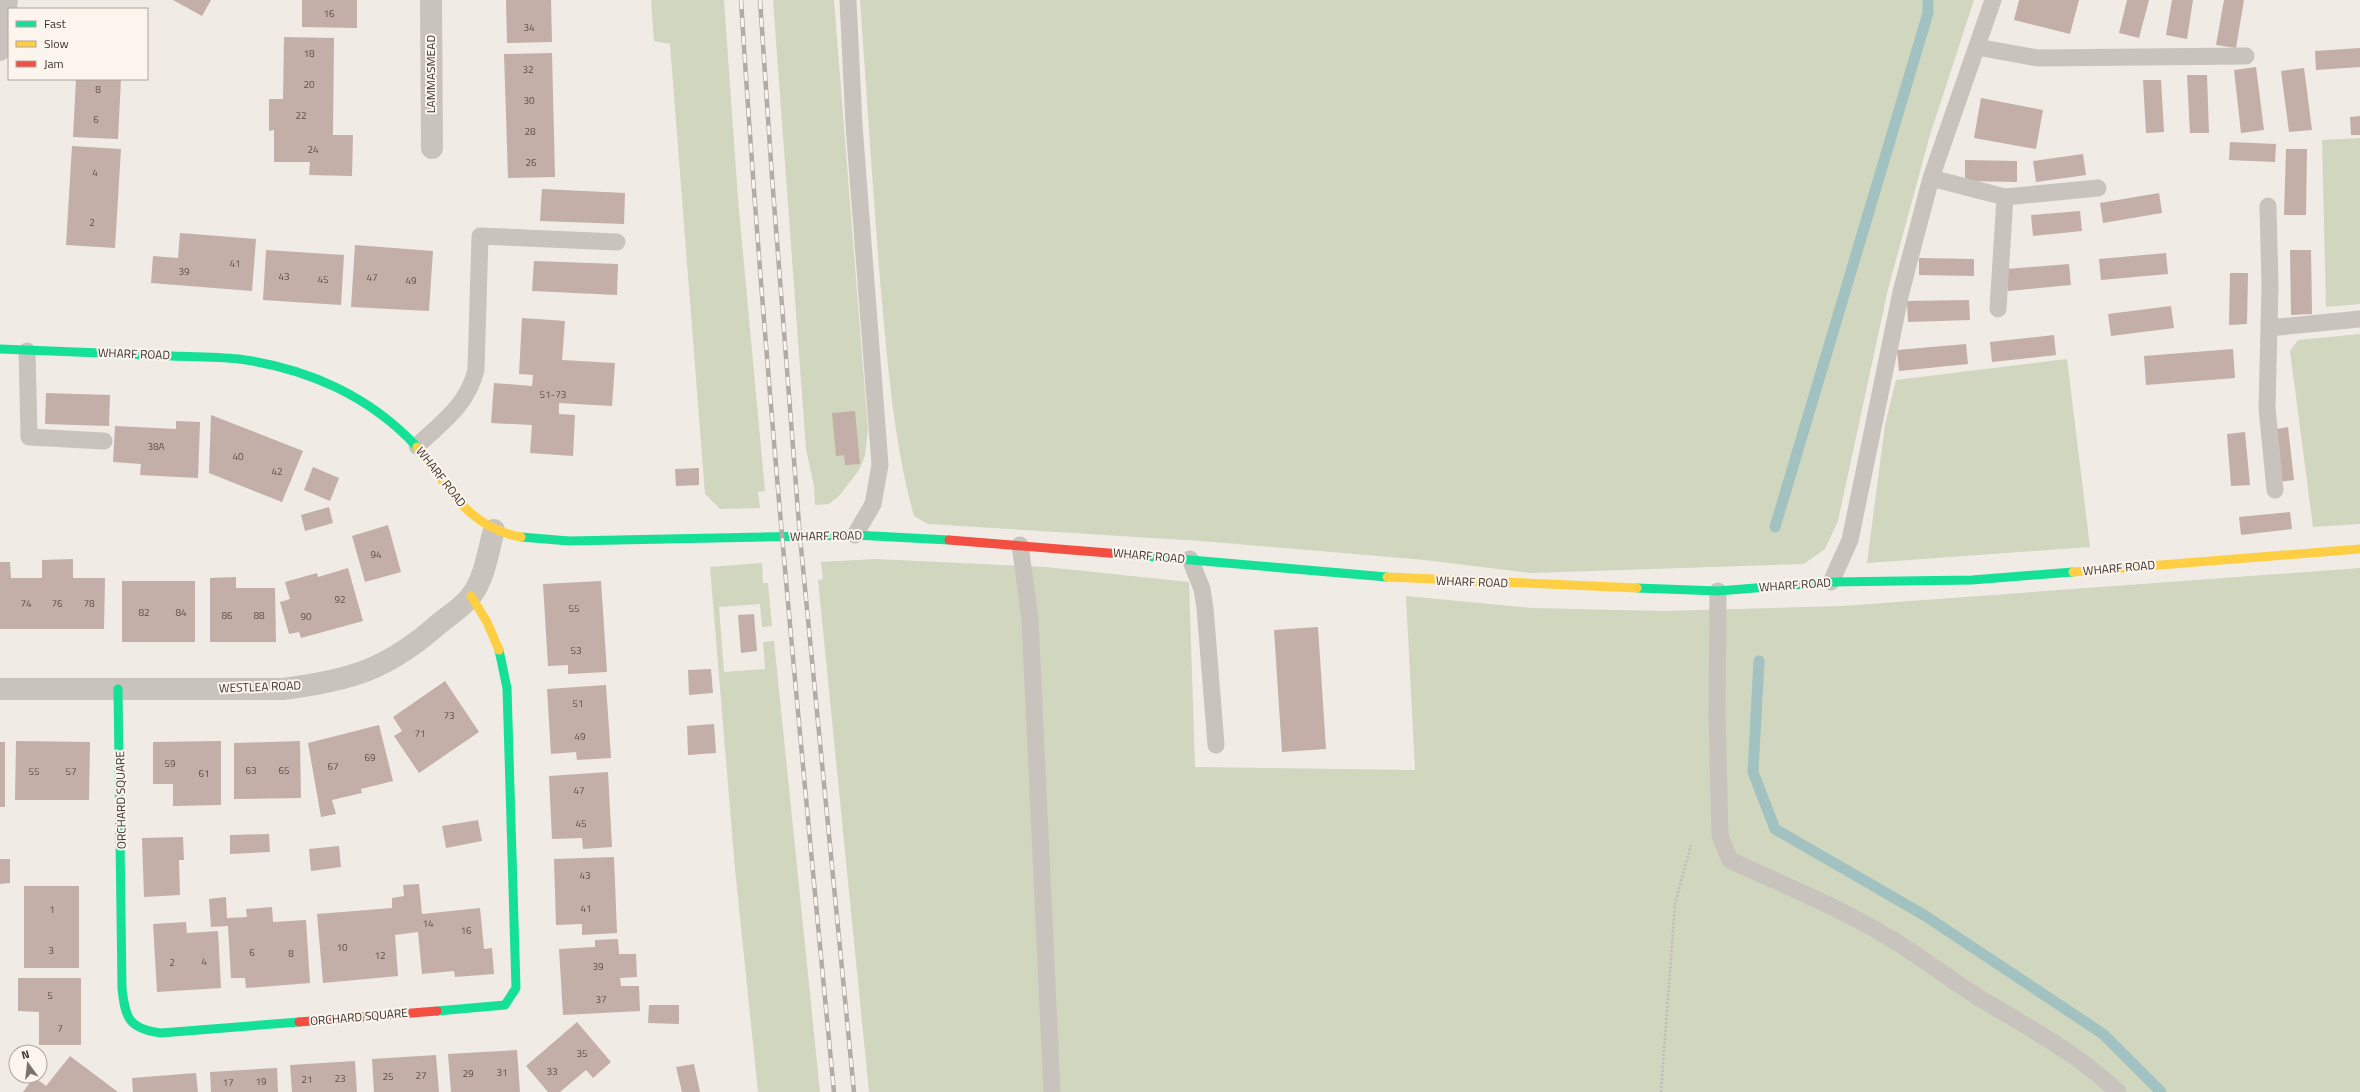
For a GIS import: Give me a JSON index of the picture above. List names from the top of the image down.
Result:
{
  "streets": {
    "street": [
      "LAMMASMEAD",
      "WHARF ROAD",
      "WESTLEA ROAD",
      "ORCHARD SQUARE"
    ]
  },
  "crossings": [
    ["WHARF ROAD", "WESTLEA ROAD"],
    ["WESTLEA ROAD", "ORCHARD SQUARE"]
  ],
  "house_numbers": [
    "16",
    "34",
    "18",
    "32",
    "20",
    "8",
    "30",
    "22",
    "6",
    "28",
    "24",
    "26",
    "4",
    "2",
    "41",
    "39",
    "43",
    "47",
    "45",
    "49",
    "51-73",
    "38A",
    "40",
    "42",
    "94",
    "92",
    "74",
    "76",
    "78",
    "55",
    "82",
    "84",
    "86",
    "88",
    "90",
    "53",
    "51",
    "73",
    "71",
    "49",
    "69",
    "59",
    "67",
    "63",
    "65",
    "55",
    "57",
    "61",
    "47",
    "45",
    "43",
    "41",
    "1",
    "14",
    "16",
    "10",
    "3",
    "6",
    "8",
    "12",
    "4",
    "2",
    "39",
    "5",
    "37",
    "7",
    "35",
    "33",
    "31",
    "29",
    "27",
    "25",
    "23",
    "21",
    "19",
    "17"
  ],
  "legend": ["Fast", "Slow", "Jam"],
  "north": "top"
}
